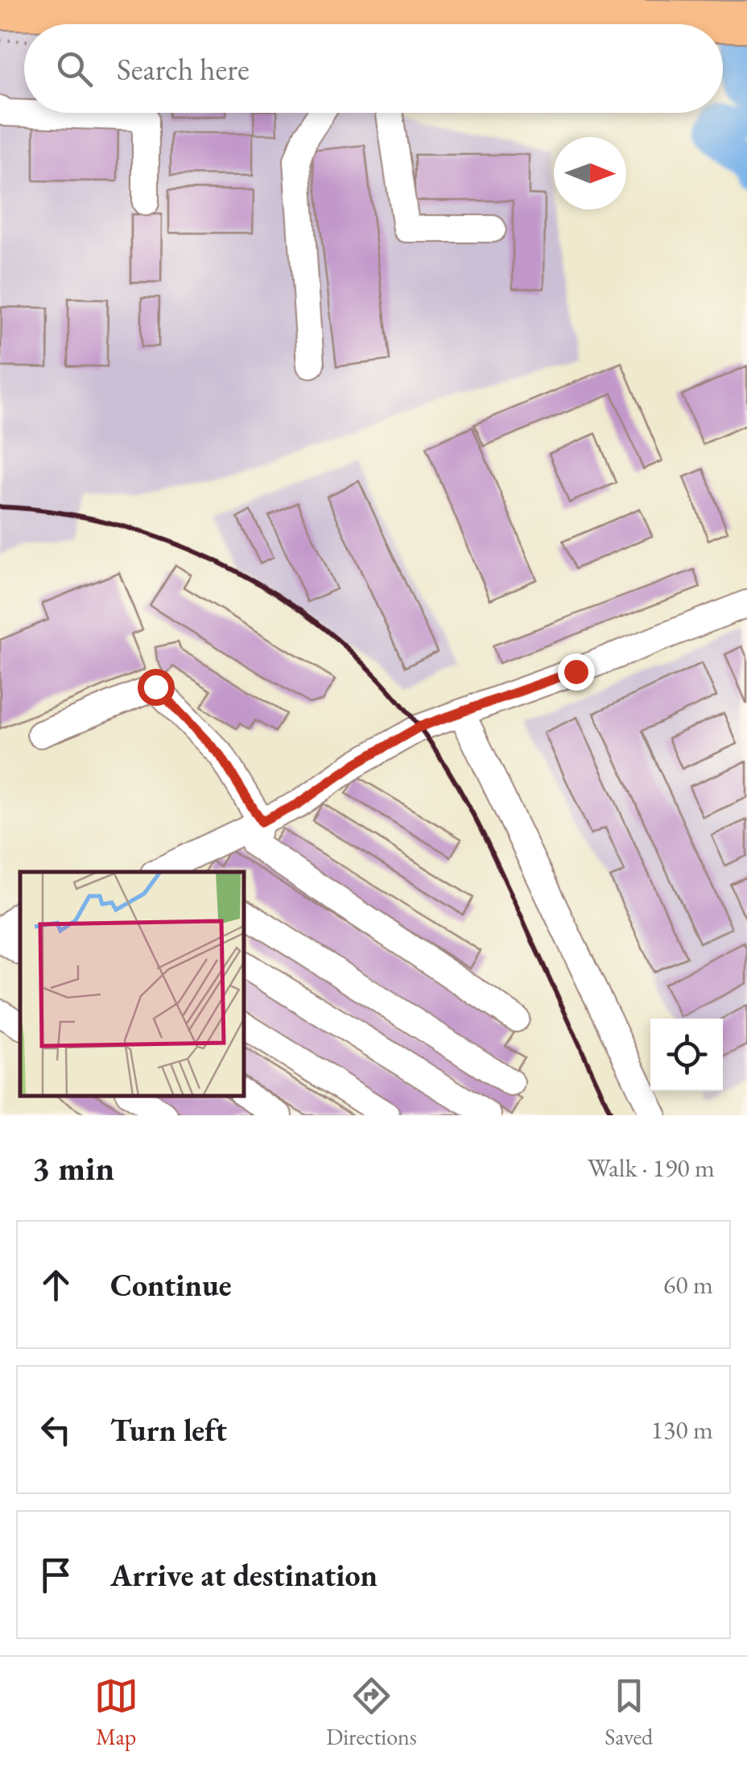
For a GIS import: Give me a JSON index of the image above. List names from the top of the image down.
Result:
{
  "north": "right",
  "page": {
    "search": "Search here",
    "heading": ["3 min", "Walk · 190 m"],
    "list": [
      ["Continue", "60 m"],
      ["Turn left", "130 m"],
      "Arrive at destination"
    ],
    "nav": ["Map", "Directions", "Saved"]
  }
}
